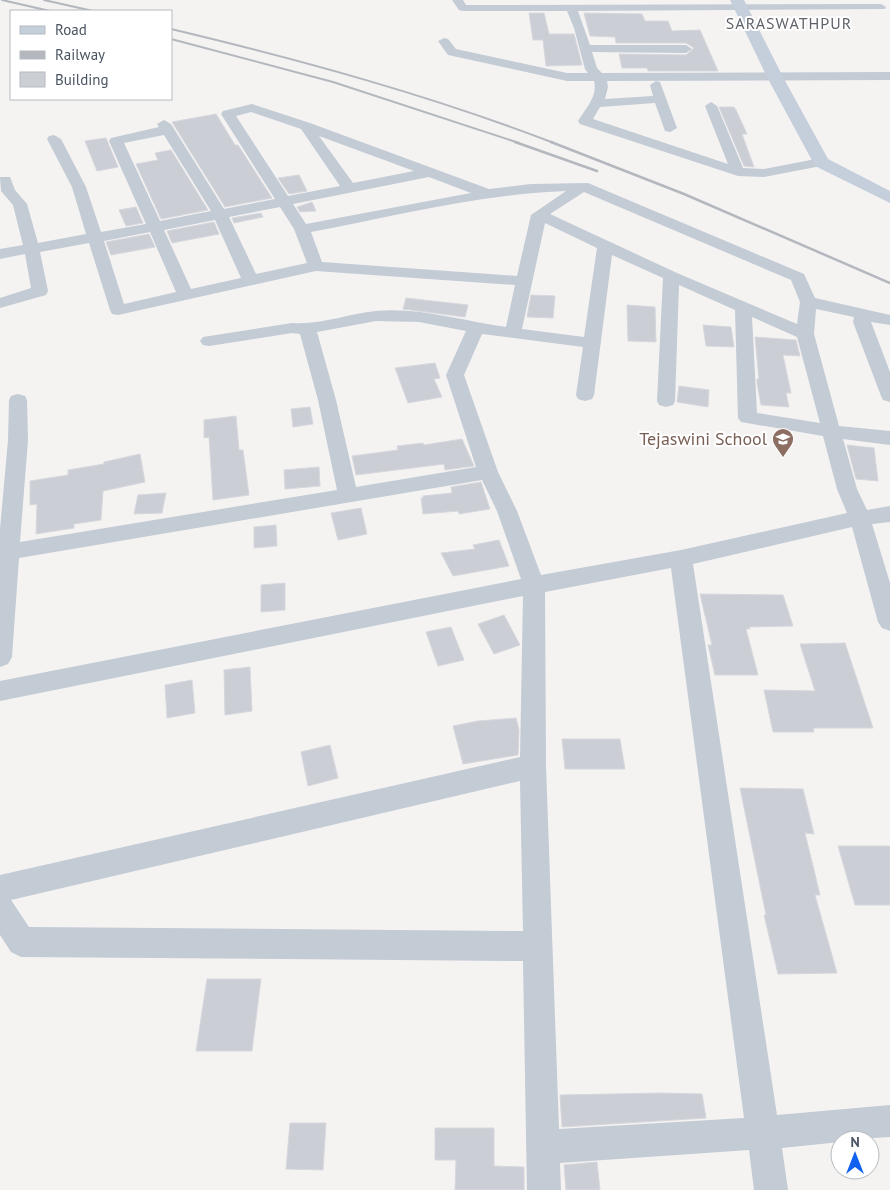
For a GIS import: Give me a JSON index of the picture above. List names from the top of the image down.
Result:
{
  "districts": ["SARASWATHPUR"],
  "places": {
    "school or university": ["Tejaswini School"]
  },
  "legend": ["Road", "Railway", "Building"],
  "north": "top"
}
